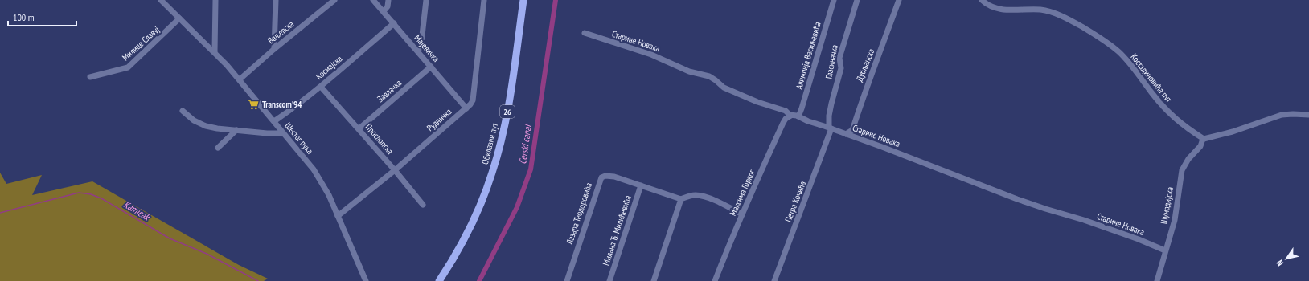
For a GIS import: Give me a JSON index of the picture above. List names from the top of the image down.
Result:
{
  "streets": {
    "main road": ["26", "Обилазни пут"],
    "street": [
      "Ваљевска",
      "Старине Новака",
      "Милице Славуј",
      "Мајевичка",
      "Алимпија Васиљевића",
      "Гласиначка",
      "Дубљанска",
      "Космајска",
      "Костадиновића пут",
      "Завлачка",
      "Рудничка",
      "Шестог пука",
      "Прослопска",
      "Максима Горког",
      "Петра Кочића",
      "Шумадијска",
      "Лазара Теодоровића",
      "Милана Ђ. Милићевића"
    ]
  },
  "crossings": [
    ["Ваљевска", "Шестог пука"],
    ["Старине Новака", "Алимпија Васиљевића"],
    ["Старине Новака", "Гласиначка"],
    ["Старине Новака", "Дубљанска"],
    ["Старине Новака", "Максима Горког"],
    ["Старине Новака", "Петра Кочића"],
    ["Старине Новака", "Шумадијска"],
    ["Милице Славуј", "Шестог пука"],
    ["Мајевичка", "Космајска"],
    ["Мајевичка", "Завлачка"],
    ["Мајевичка", "Рудничка"],
    ["Гласиначка", "Петра Кочића"],
    ["Космајска", "Шестог пука"],
    ["Космајска", "Прослопска"],
    ["Костадиновића пут", "Шумадијска"],
    ["Завлачка", "Прослопска"],
    ["Рудничка", "Шестог пука"],
    ["Рудничка", "Прослопска"],
    ["Лазара Теодоровића", "Милана Ђ. Милићевића"]
  ],
  "water": ["Cerski canal", "Kamicak"],
  "places": {
    "supermarket": ["Transcom'94"]
  },
  "scale_bar": "100 m",
  "north": "bottom left"
}
